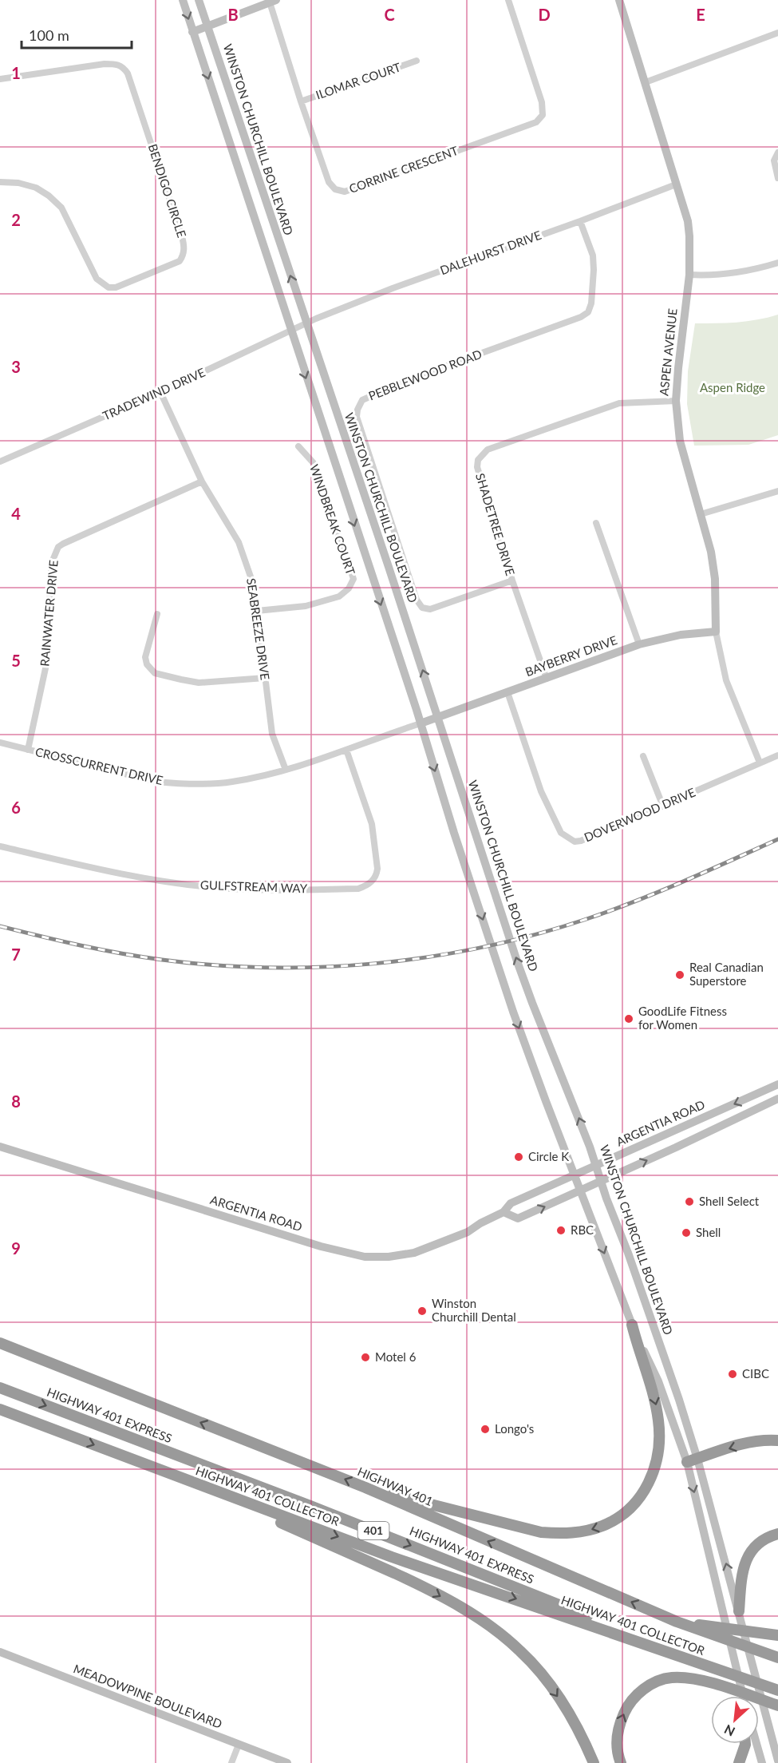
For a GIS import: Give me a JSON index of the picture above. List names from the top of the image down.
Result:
{
  "streets": {
    "highway": [
      "HIGHWAY 401 EXPRESS",
      "HIGHWAY 401",
      "HIGHWAY 401 COLLECTOR",
      "401"
    ],
    "main road": [
      "WINSTON CHURCHILL BOULEVARD",
      "ASPEN AVENUE",
      "BAYBERRY DRIVE",
      "ARGENTIA ROAD",
      "MEADOWPINE BOULEVARD"
    ],
    "street": [
      "ILOMAR COURT",
      "CORRINE CRESCENT",
      "BENDIGO CIRCLE",
      "DALEHURST DRIVE",
      "PEBBLEWOOD ROAD",
      "TRADEWIND DRIVE",
      "WINDBREAK COURT",
      "SHADETREE DRIVE",
      "RAINWATER DRIVE",
      "SEABREEZE DRIVE",
      "CROSSCURRENT DRIVE",
      "DOVERWOOD DRIVE",
      "GULFSTREAM WAY"
    ]
  },
  "crossings": [
    ["ILOMAR COURT", "CORRINE CRESCENT"],
    ["WINSTON CHURCHILL BOULEVARD", "DALEHURST DRIVE"],
    ["WINSTON CHURCHILL BOULEVARD", "TRADEWIND DRIVE"],
    ["WINSTON CHURCHILL BOULEVARD", "BAYBERRY DRIVE"],
    ["WINSTON CHURCHILL BOULEVARD", "CROSSCURRENT DRIVE"],
    ["WINSTON CHURCHILL BOULEVARD", "ARGENTIA ROAD"],
    ["DALEHURST DRIVE", "ASPEN AVENUE"],
    ["DALEHURST DRIVE", "PEBBLEWOOD ROAD"],
    ["DALEHURST DRIVE", "TRADEWIND DRIVE"],
    ["ASPEN AVENUE", "SHADETREE DRIVE"],
    ["ASPEN AVENUE", "BAYBERRY DRIVE"],
    ["ASPEN AVENUE", "DOVERWOOD DRIVE"],
    ["PEBBLEWOOD ROAD", "SHADETREE DRIVE"],
    ["TRADEWIND DRIVE", "SEABREEZE DRIVE"],
    ["WINDBREAK COURT", "SEABREEZE DRIVE"],
    ["SHADETREE DRIVE", "BAYBERRY DRIVE"],
    ["RAINWATER DRIVE", "SEABREEZE DRIVE"],
    ["RAINWATER DRIVE", "CROSSCURRENT DRIVE"],
    ["SEABREEZE DRIVE", "CROSSCURRENT DRIVE"],
    ["BAYBERRY DRIVE", "CROSSCURRENT DRIVE"],
    ["BAYBERRY DRIVE", "DOVERWOOD DRIVE"],
    ["CROSSCURRENT DRIVE", "GULFSTREAM WAY"],
    ["HIGHWAY 401 EXPRESS", "HIGHWAY 401 COLLECTOR"],
    ["HIGHWAY 401 EXPRESS", "401"],
    ["HIGHWAY 401 COLLECTOR", "401"]
  ],
  "parks": ["Aspen Ridge"],
  "places": [
    "Real Canadian Superstore",
    "GoodLife Fitness for Women",
    "Circle K",
    "Shell Select",
    "RBC",
    "Shell",
    "Winston Churchill Dental",
    "Motel 6",
    "CIBC",
    "Longo's"
  ],
  "scale_bar": "100 m",
  "north": "bottom left",
  "grid": {
    "columns": [
      "B",
      "C",
      "D",
      "E"
    ],
    "rows": [
      "1",
      "2",
      "3",
      "4",
      "5",
      "6",
      "7",
      "8",
      "9"
    ]
  }
}
